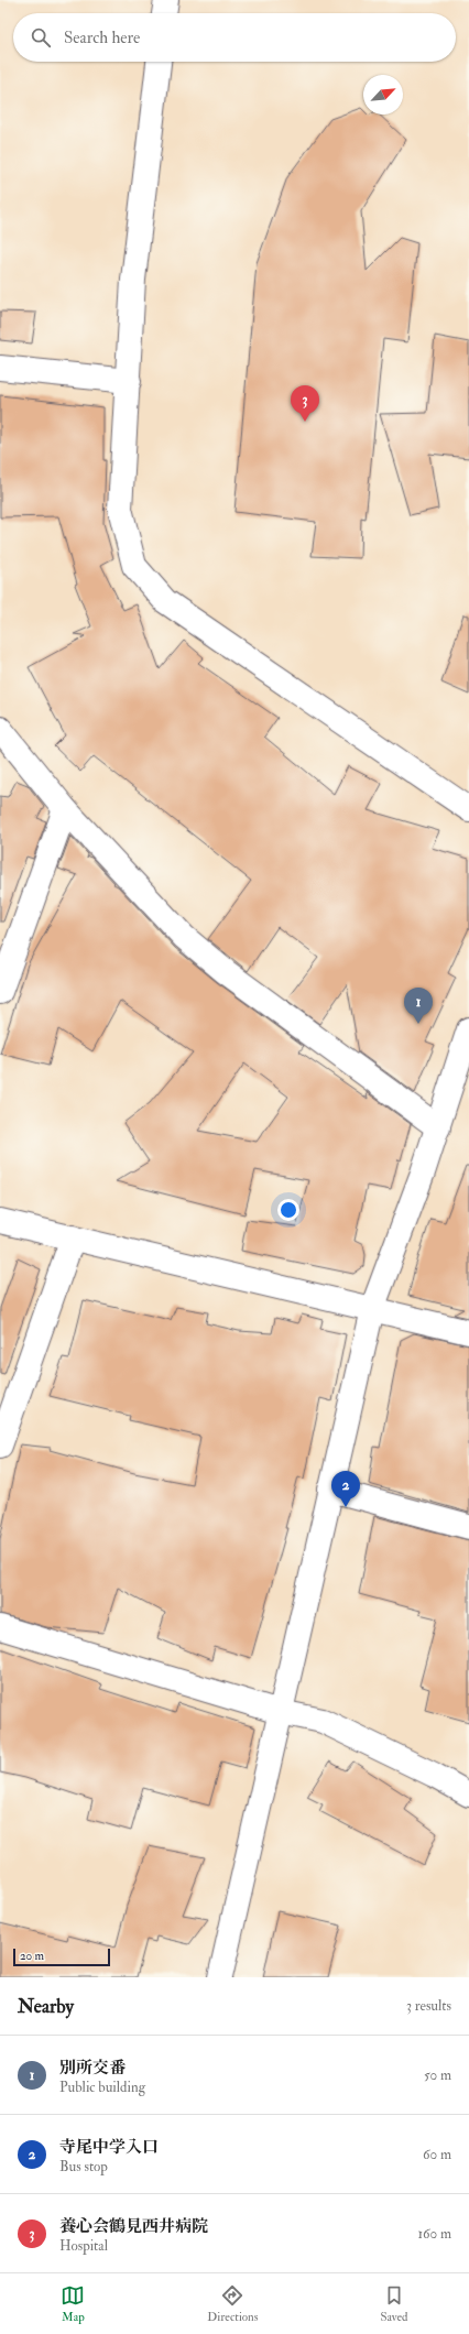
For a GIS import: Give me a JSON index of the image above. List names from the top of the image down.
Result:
{
  "scale_bar": "20 m",
  "north": "top right",
  "page": {
    "search": "Search here",
    "pins": ["3", "1", "2"],
    "scale": "20 m",
    "heading": ["Nearby", "3 results"],
    "list": [
      {
        "mark": "1",
        "name": "別所交番",
        "note": "Public building",
        "value": "50 m"
      },
      {
        "mark": "2",
        "name": "寺尾中学入口",
        "note": "Bus stop",
        "value": "60 m"
      },
      {
        "mark": "3",
        "name": "養心会鶴見西井病院",
        "note": "Hospital",
        "value": "160 m"
      }
    ],
    "nav": ["Map", "Directions", "Saved"]
  }
}
